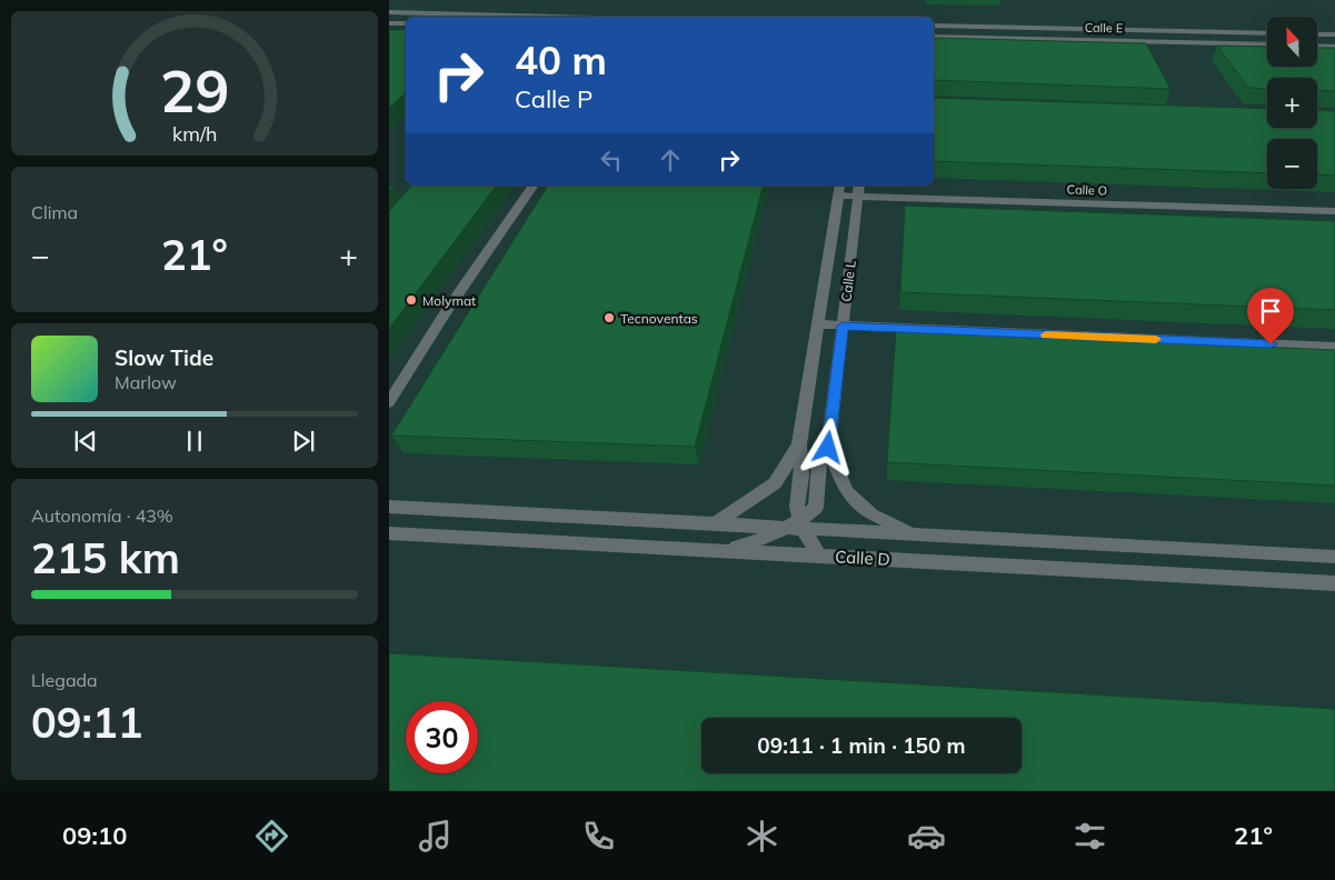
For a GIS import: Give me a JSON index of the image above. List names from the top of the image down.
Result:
{
  "streets": {
    "street": [
      "Calle E",
      "Calle O",
      "Calle L",
      "Calle D"
    ]
  },
  "crossings": [
    ["Calle O", "Calle L"],
    ["Calle L", "Calle D"]
  ],
  "places": ["Molymat", "Tecnoventas"],
  "north": "top",
  "page": {
    "map_buttons": ["+", "−"],
    "turn": ["40 m", "Calle P"],
    "tile": [
      "Clima",
      ["Autonomía · 43%", "215 km"],
      ["Llegada", "09:11"]
    ],
    "heat": ["−", "21°", "+"],
    "song": ["Slow Tide", "Marlow"],
    "limit": "30",
    "trip": "09:11 · 1 min · 150 m",
    "tabs": ["09:10", "21°"],
    "gauge": ["29", "km/h"]
  }
}
